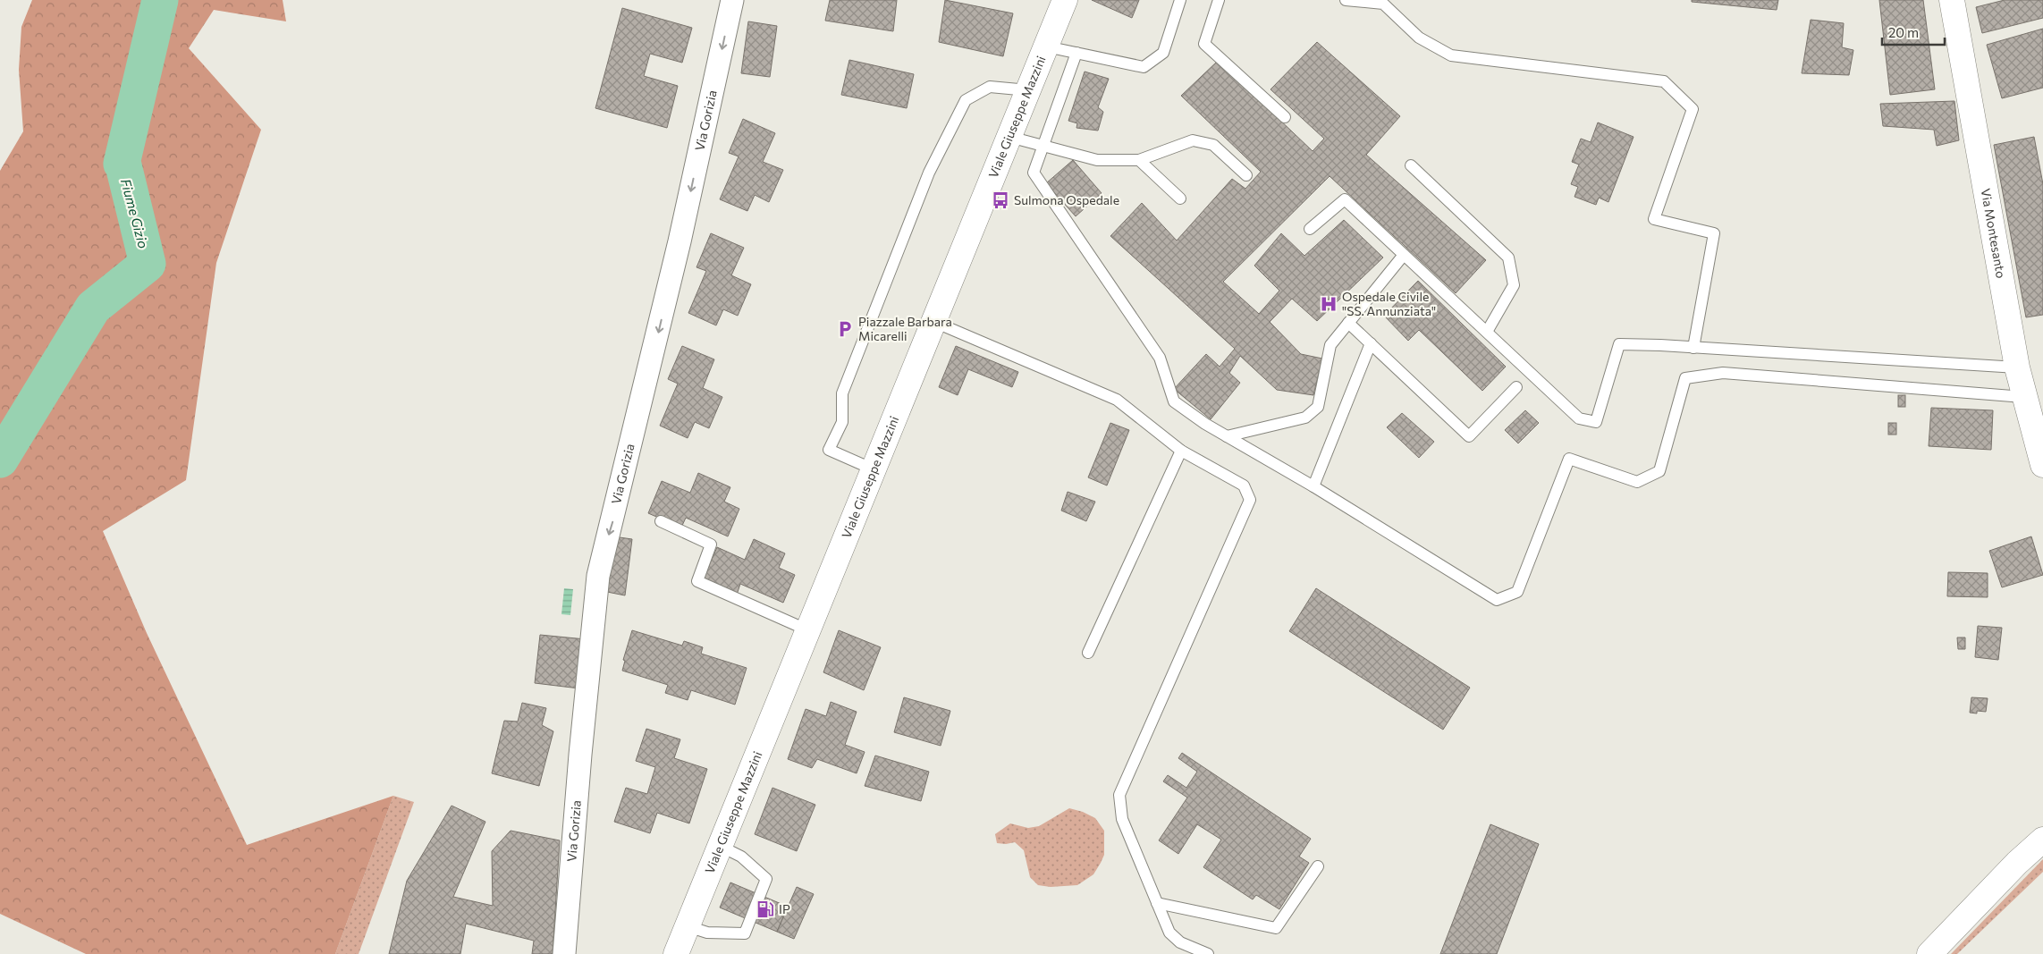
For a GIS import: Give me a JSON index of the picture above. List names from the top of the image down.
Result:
{
  "streets": {
    "main road": ["Viale Giuseppe Mazzini", "Via Montesanto"],
    "street": ["Via Gorizia"]
  },
  "one_way": ["Via Gorizia"],
  "water": ["Fiume Gizio"],
  "places": {
    "bus stop": ["Sulmona Ospedale"],
    "hospital": ["Ospedale Civile \"SS. Annunziata\""],
    "parking": ["Piazzale Barbara Micarelli"],
    "fuel station": ["IP"]
  },
  "scale_bar": "20 m"
}
